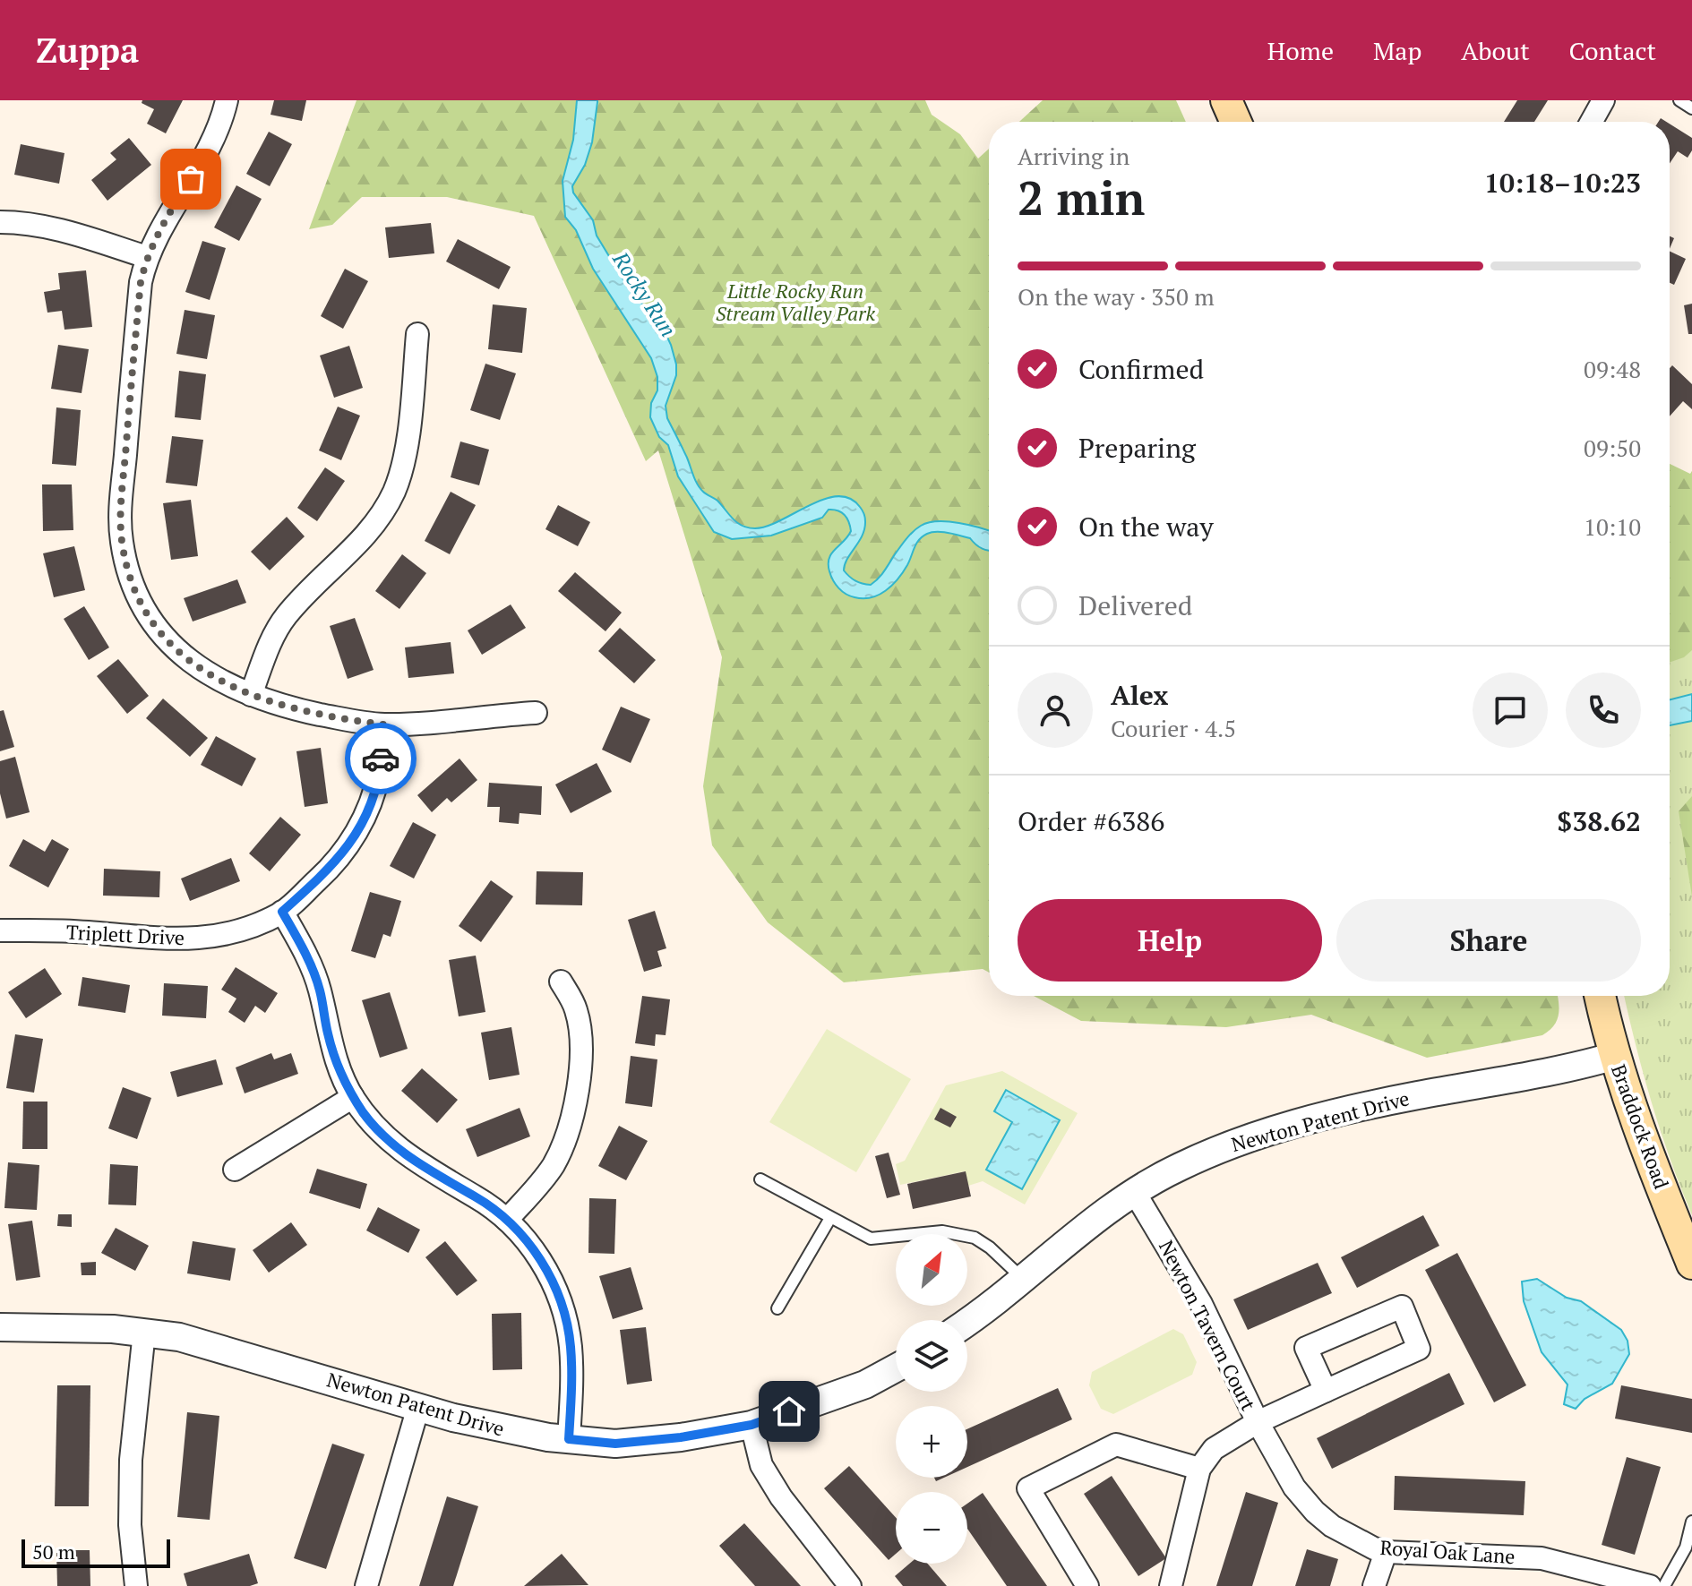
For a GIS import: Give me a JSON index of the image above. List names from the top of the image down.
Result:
{
  "streets": {
    "main road": ["Braddock Road"],
    "street": [
      "Triplett Drive",
      "Newton Patent Drive",
      "Newton Tavern Court",
      "Royal Oak Lane"
    ]
  },
  "crossings": [
    ["Newton Patent Drive", "Braddock Road"],
    ["Newton Patent Drive", "Newton Tavern Court"],
    ["Newton Tavern Court", "Royal Oak Lane"]
  ],
  "water": ["Rocky Run"],
  "parks": ["Little Rocky Run Stream Valley Park"],
  "scale_bar": "50 m",
  "north": "top right",
  "page": {
    "header": "Zuppa",
    "nav": [
      "Home",
      "Map",
      "About",
      "Contact"
    ],
    "heading": ["2 min", "Arriving in", "10:18–10:23"],
    "panel": [
      "Alex",
      "Courier · 4.5",
      "Order #6386",
      "$38.62"
    ],
    "bar": "On the way · 350 m",
    "list": [
      ["Confirmed", "09:48"],
      ["Preparing", "09:50"],
      ["On the way", "10:10"],
      "Delivered"
    ],
    "buttons": ["Help", "Share"],
    "map_buttons": ["+", "−"],
    "scale": "50 m"
  }
}
